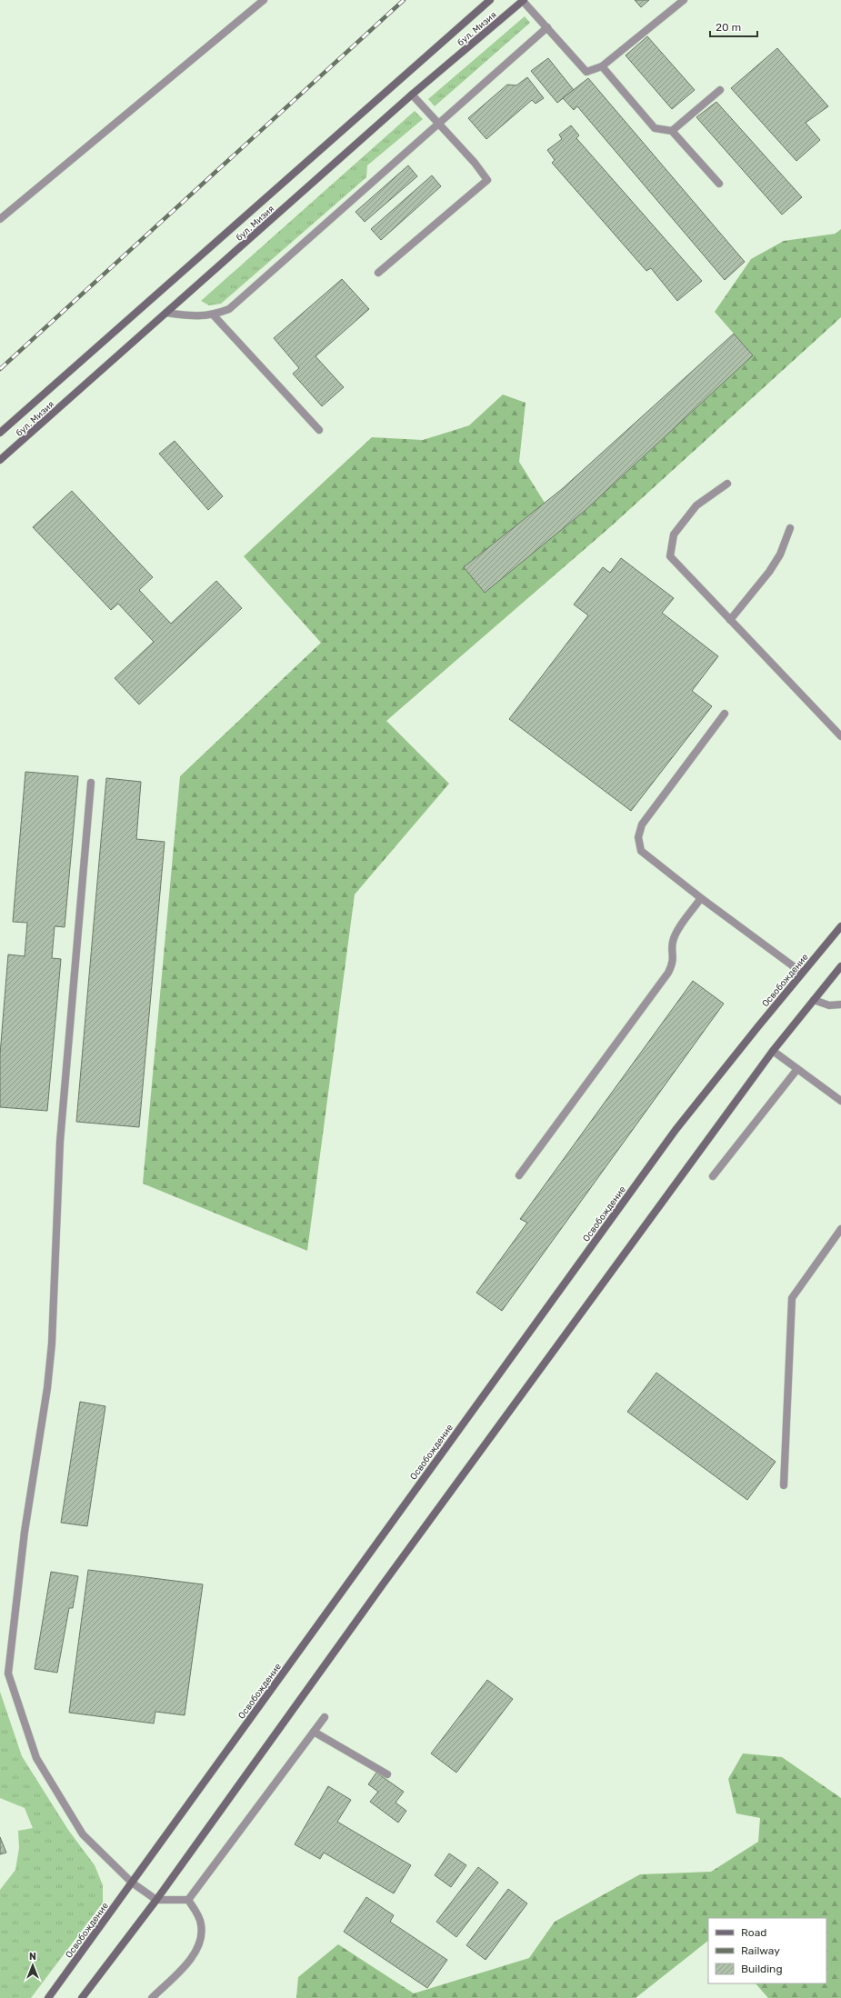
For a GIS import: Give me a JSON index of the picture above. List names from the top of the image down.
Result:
{
  "streets": {
    "street": ["бул. Мизия", "Освобождение"]
  },
  "legend": ["Road", "Railway", "Building"],
  "scale_bar": "20 m",
  "north": "top"
}
